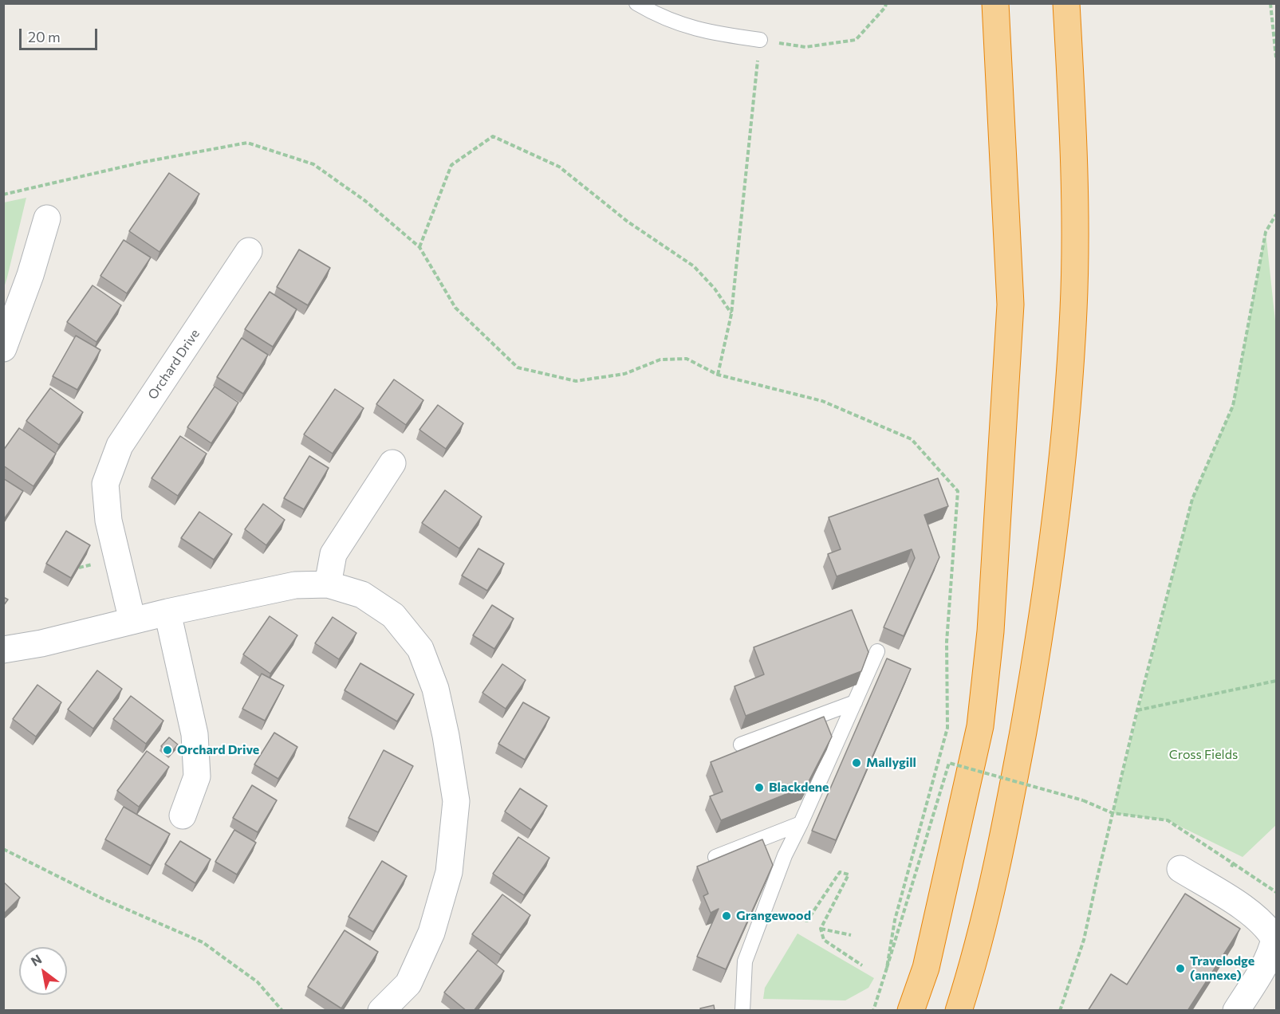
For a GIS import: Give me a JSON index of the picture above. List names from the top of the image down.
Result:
{
  "streets": {
    "street": ["Orchard Drive"]
  },
  "parks": ["Cross Fields"],
  "places": [
    "Orchard Drive",
    "Mallygill",
    "Blackdene",
    "Grangewood",
    "Travelodge (annexe)"
  ],
  "scale_bar": "20 m",
  "north": "top left"
}
